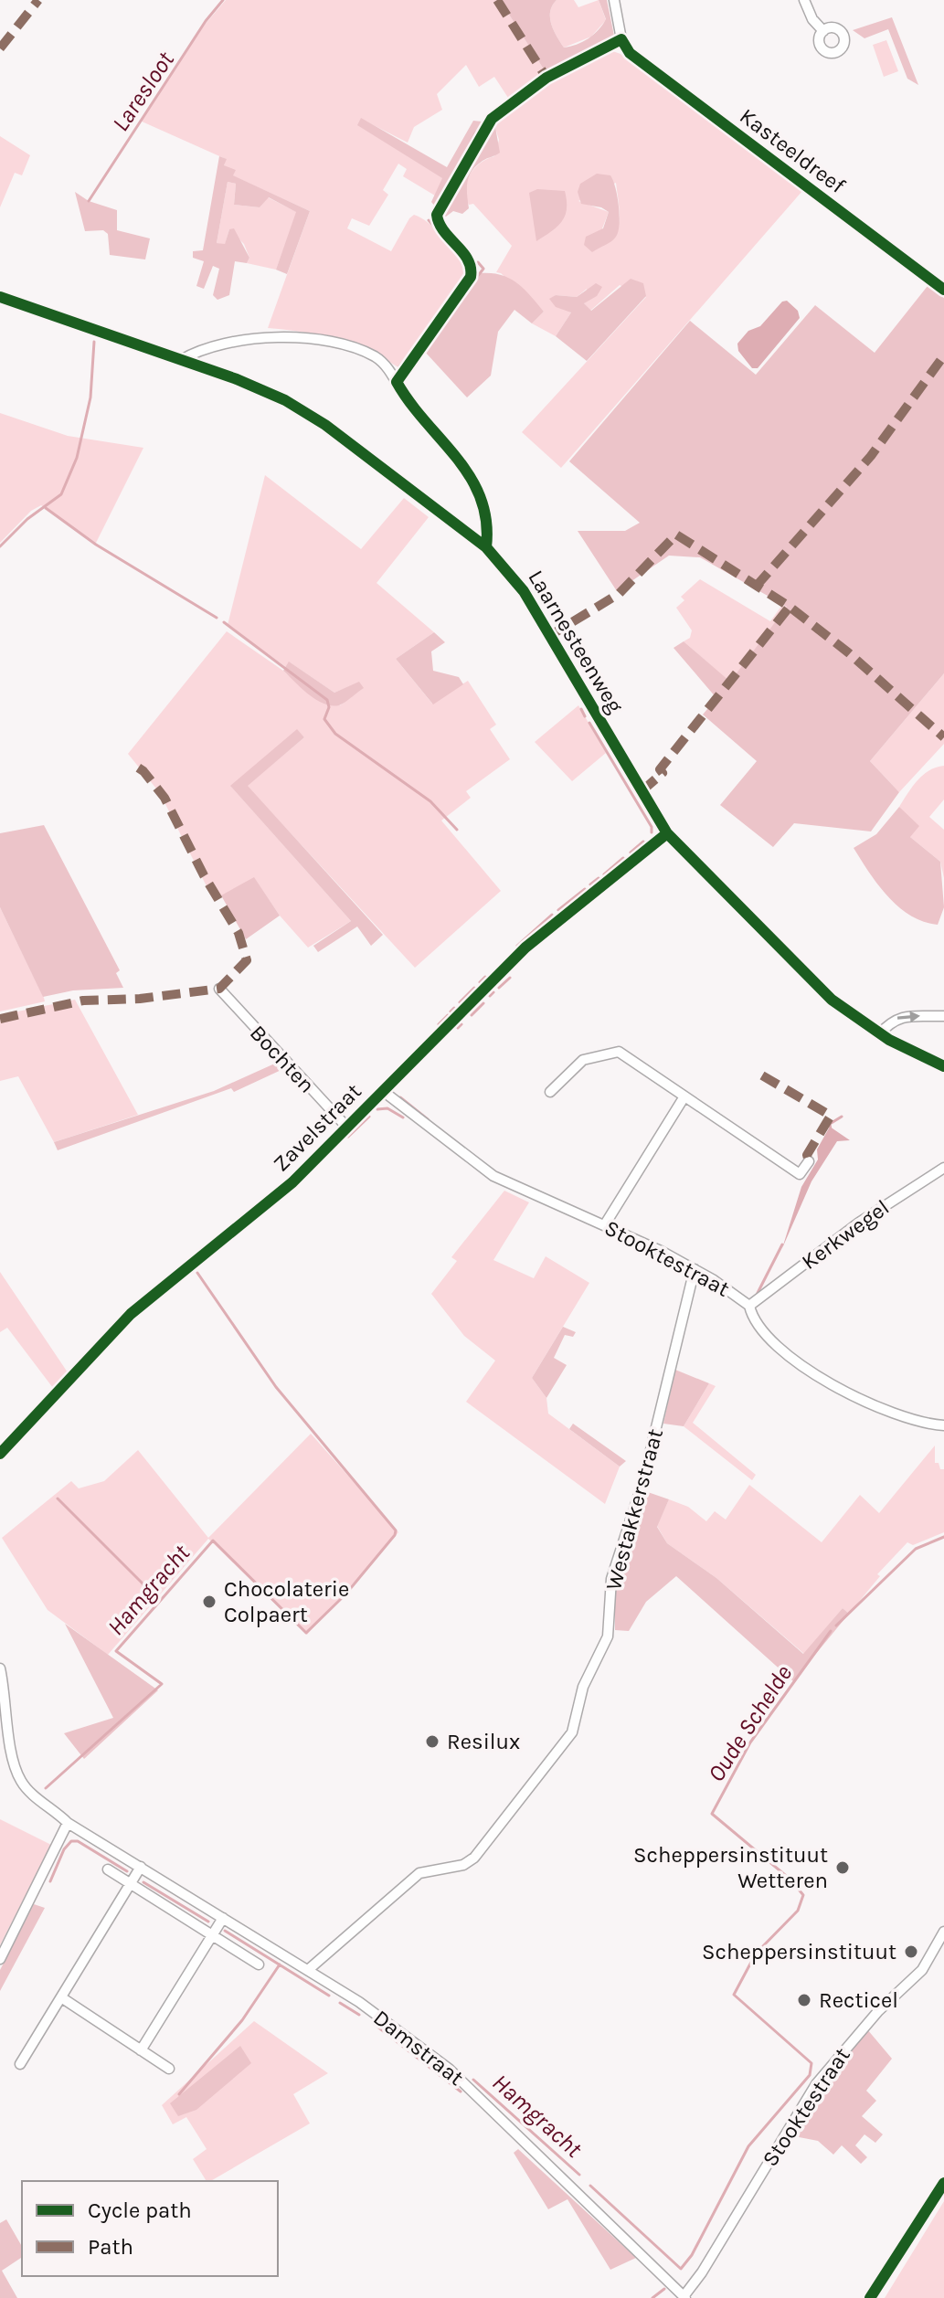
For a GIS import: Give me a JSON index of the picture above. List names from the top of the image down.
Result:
{
  "streets": {
    "street": [
      "Kasteeldreef",
      "Laarnesteenweg",
      "Bochten",
      "Zavelstraat",
      "Kerkwegel",
      "Stooktestraat",
      "Westakkerstraat",
      "Damstraat"
    ]
  },
  "crossings": [
    ["Laarnesteenweg", "Zavelstraat"],
    ["Bochten", "Zavelstraat"],
    ["Zavelstraat", "Stooktestraat"],
    ["Kerkwegel", "Stooktestraat"],
    ["Stooktestraat", "Westakkerstraat"],
    ["Stooktestraat", "Damstraat"],
    ["Westakkerstraat", "Damstraat"]
  ],
  "water": ["Laresloot", "Hamgracht", "Oude Schelde"],
  "places": [
    "Chocolaterie Colpaert",
    "Resilux",
    "Scheppersinstituut Wetteren",
    "Scheppersinstituut",
    "Recticel"
  ],
  "legend": ["Cycle path", "Path"]
}
